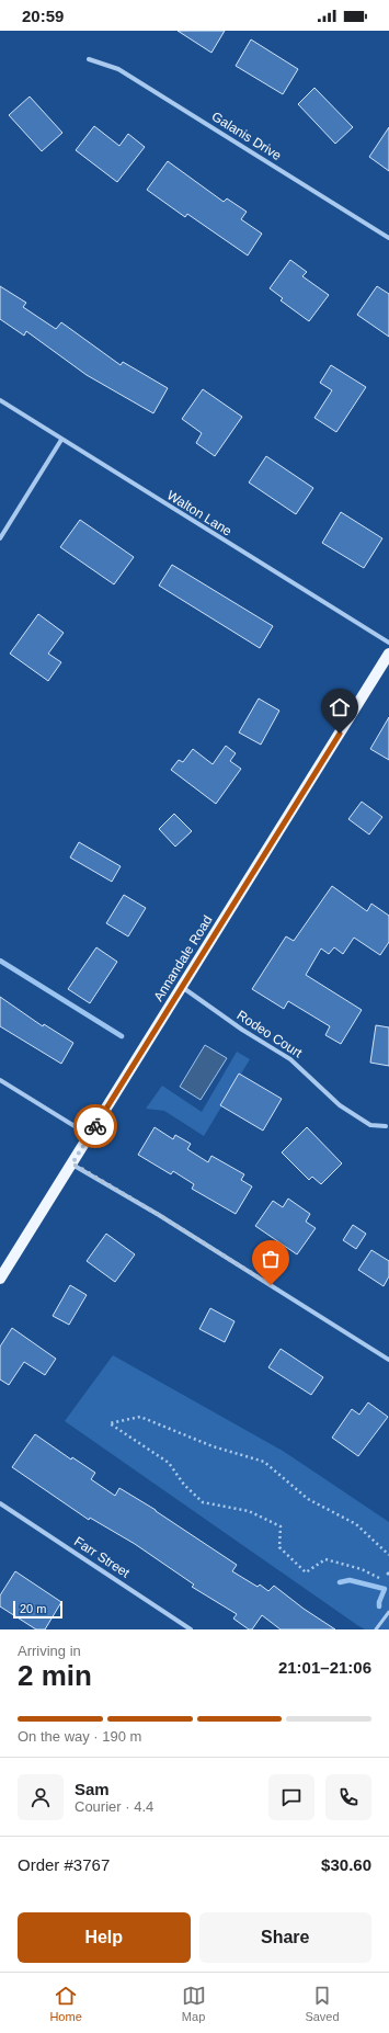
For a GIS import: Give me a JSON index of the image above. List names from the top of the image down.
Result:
{
  "streets": {
    "main road": ["Annandale Road"],
    "street": [
      "Galanis Drive",
      "Walton Lane",
      "Rodeo Court",
      "Farr Street"
    ]
  },
  "crossings": [
    ["Annandale Road", "Rodeo Court"]
  ],
  "scale_bar": "20 m",
  "page": {
    "status": "20:59",
    "scale": "20 m",
    "heading": ["2 min", "Arriving in", "21:01–21:06"],
    "panel": [
      "Sam",
      "Courier · 4.4",
      "Order #3767",
      "$30.60"
    ],
    "bar": "On the way · 190 m",
    "buttons": ["Help", "Share"],
    "tabs": ["Home", "Map", "Saved"]
  }
}
